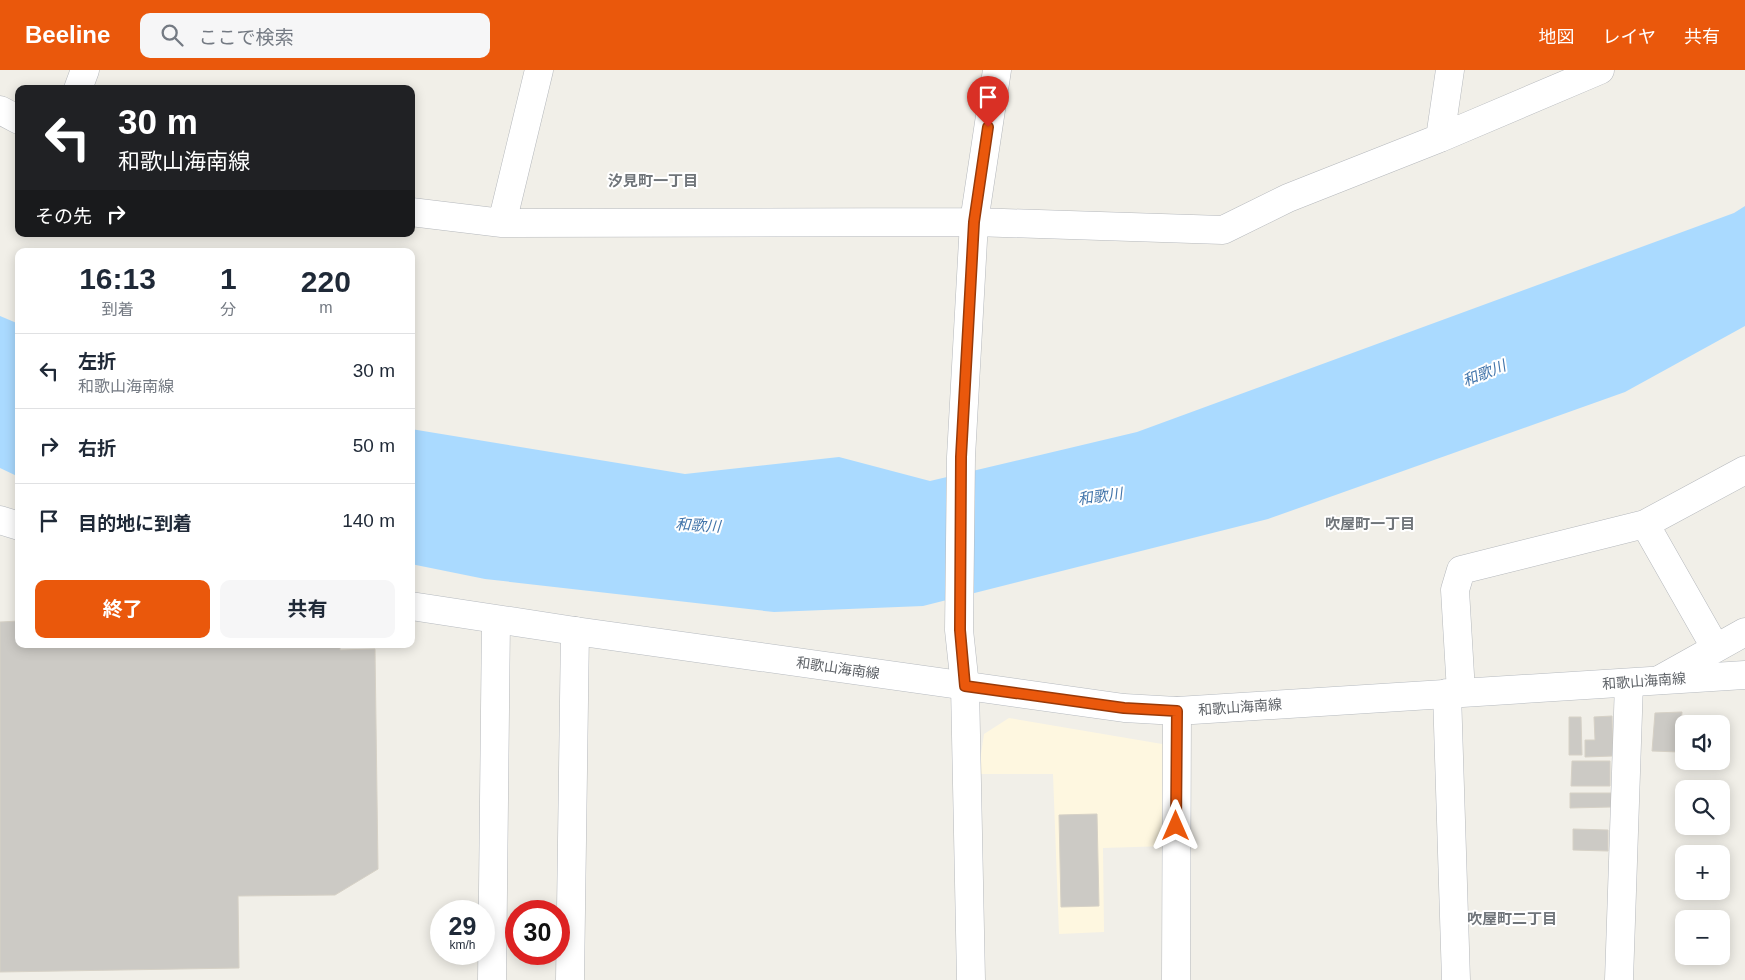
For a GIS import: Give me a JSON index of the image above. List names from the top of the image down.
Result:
{
  "streets": {
    "street": ["和歌山海南線"]
  },
  "districts": ["汐見町一丁目", "吹屋町一丁目", "吹屋町二丁目"],
  "water": ["和歌川"],
  "page": {
    "header": "Beeline",
    "search": "ここで検索",
    "nav": ["地図", "レイヤ", "共有"],
    "turn": ["30 m", "和歌山海南線"],
    "then": "その先",
    "eta": [
      "16:13",
      "到着",
      "1",
      "分",
      "220",
      "m"
    ],
    "list": [
      {
        "name": "左折",
        "note": "和歌山海南線",
        "value": "30 m"
      },
      {
        "name": "右折",
        "value": "50 m"
      },
      {
        "name": "目的地に到着",
        "value": "140 m"
      }
    ],
    "buttons": ["終了", "共有"],
    "map_buttons": ["+", "−"],
    "speed": "29 km/h",
    "limit": "30"
  }
}
